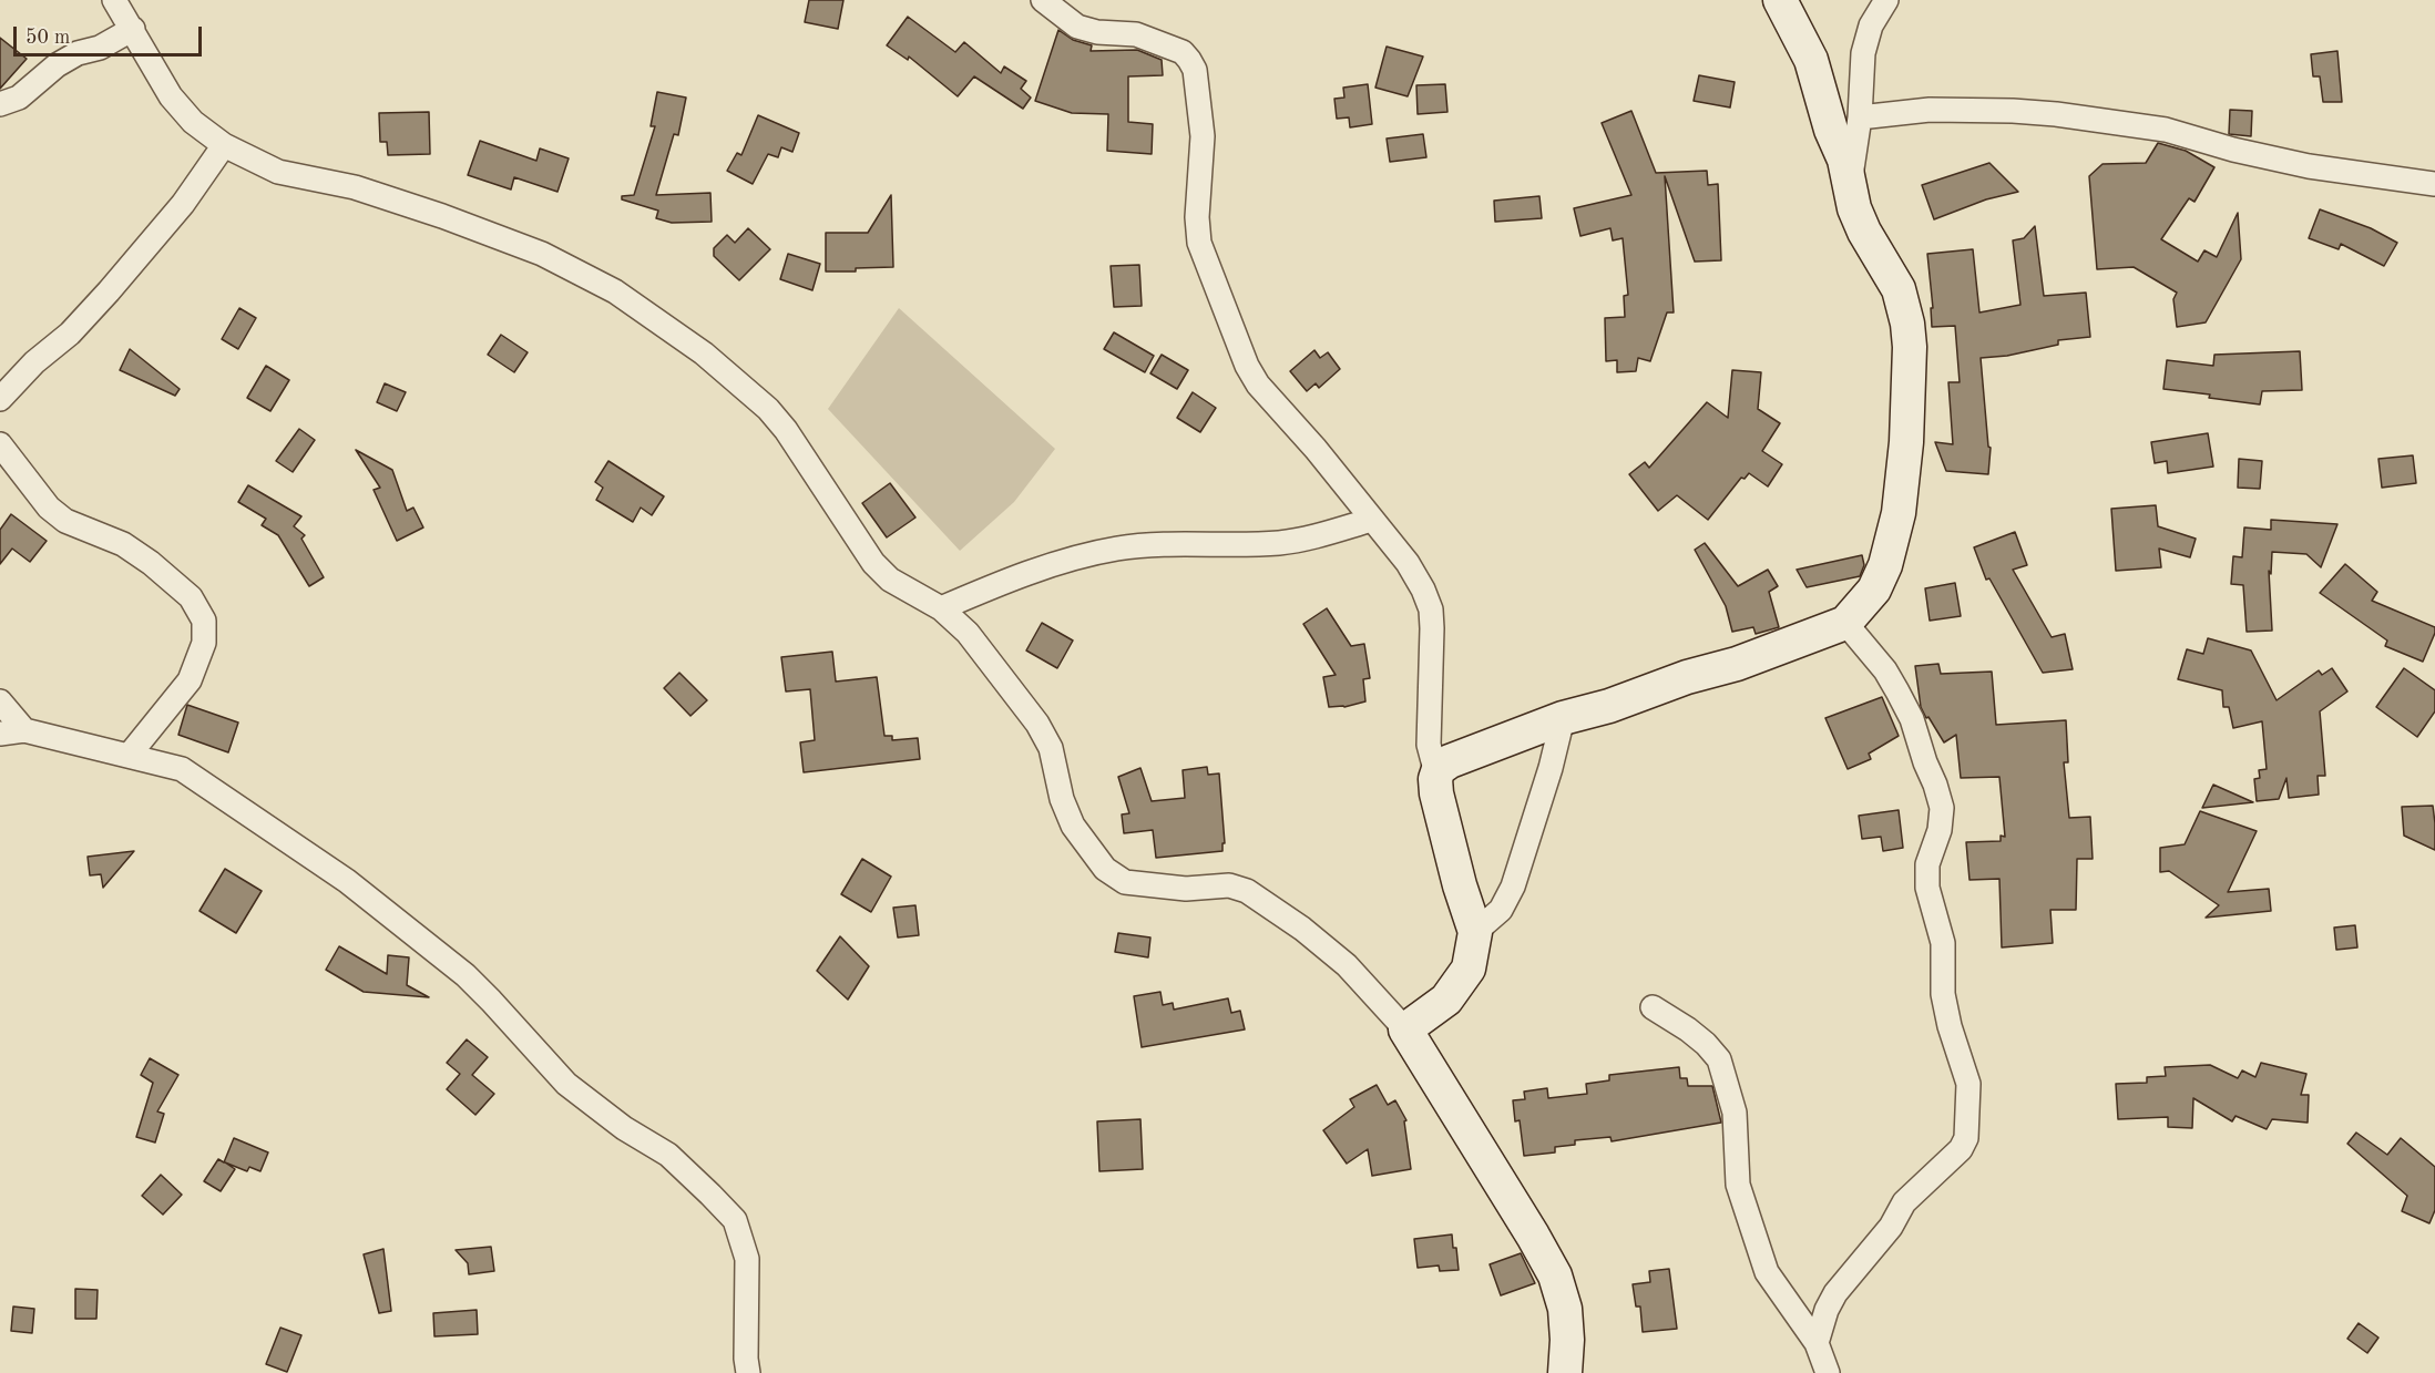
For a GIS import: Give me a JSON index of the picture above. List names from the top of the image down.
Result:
{
  "scale_bar": "50 m"
}
